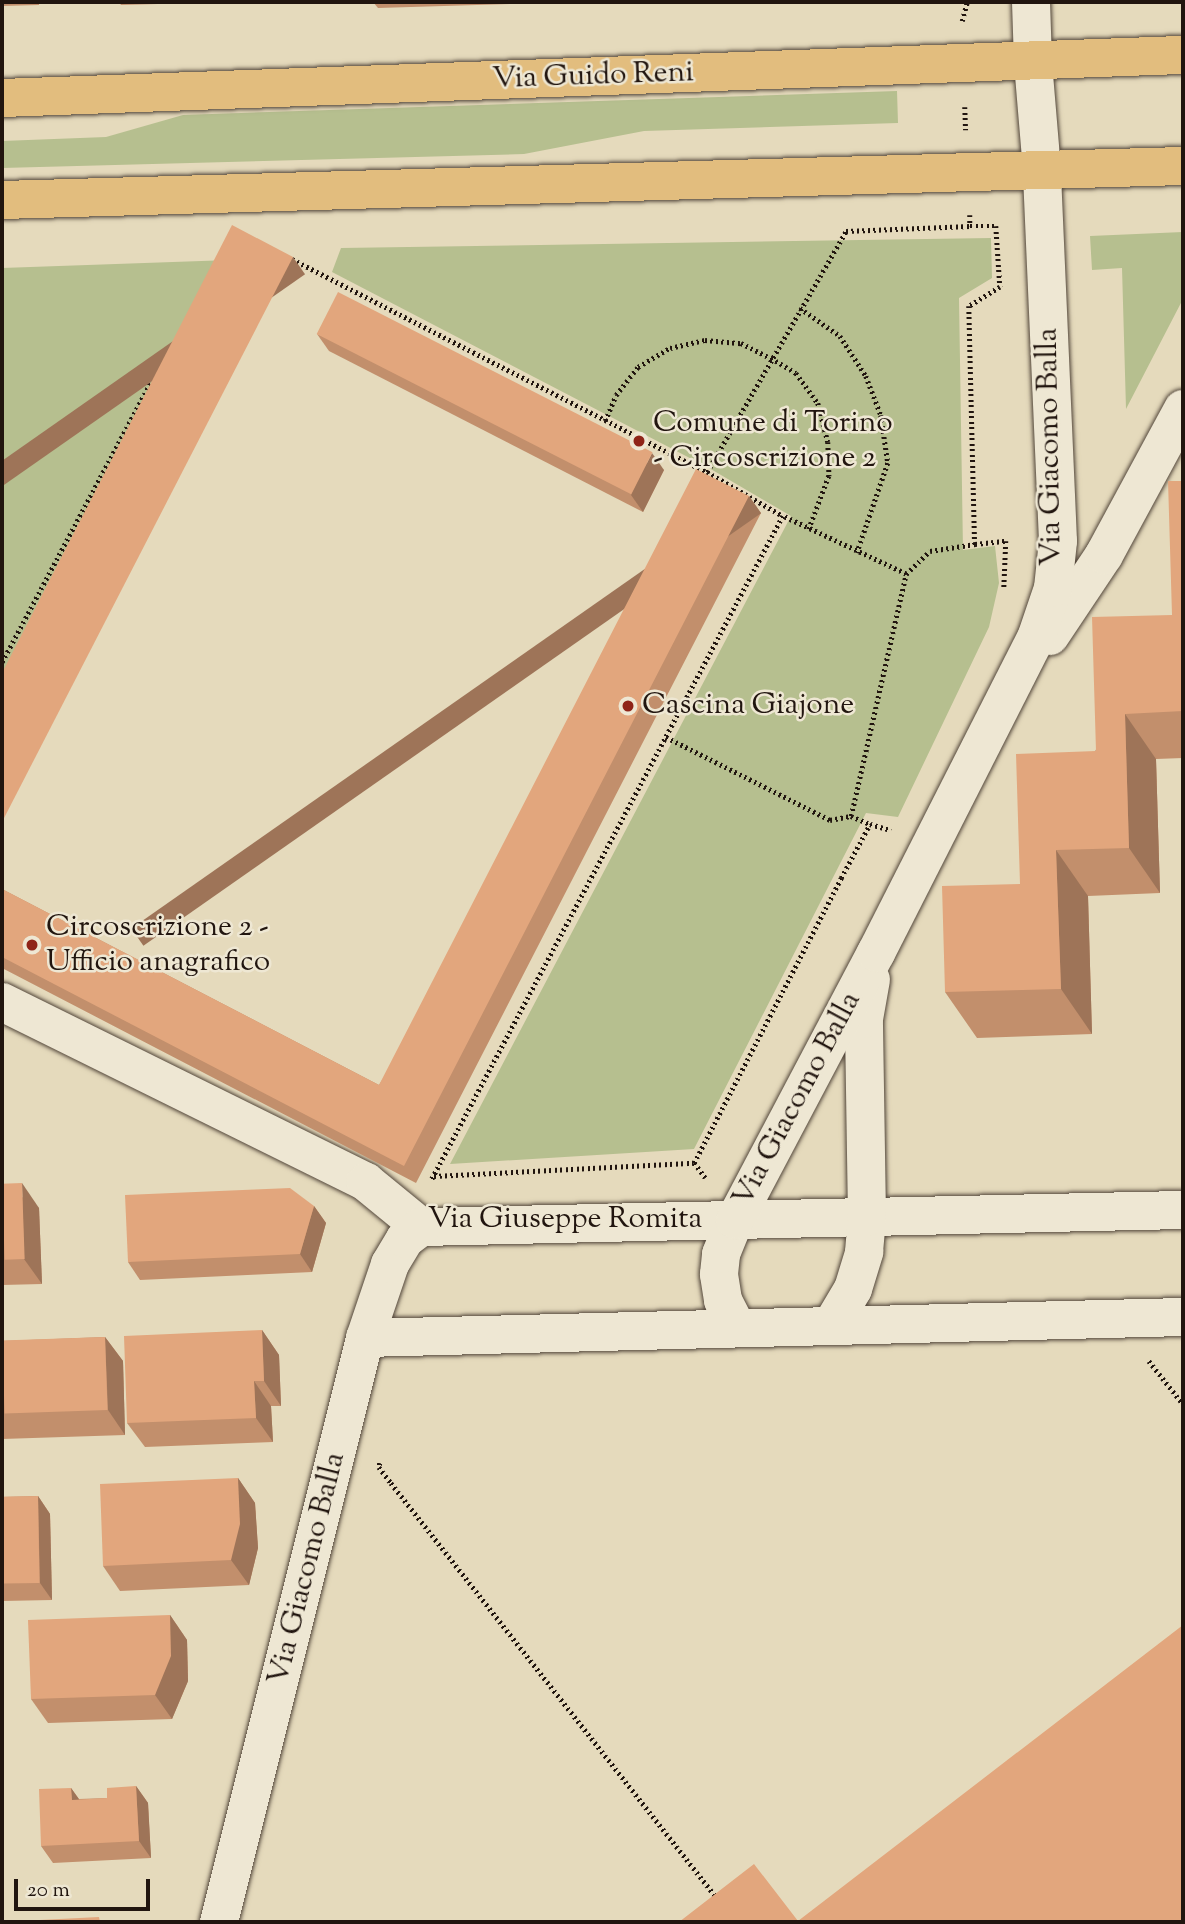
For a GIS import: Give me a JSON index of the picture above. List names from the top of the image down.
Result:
{
  "streets": {
    "main road": ["Via Guido Reni"],
    "street": ["Via Giacomo Balla", "Via Giuseppe Romita"]
  },
  "crossings": [
    ["Via Guido Reni", "Via Giacomo Balla"],
    ["Via Giacomo Balla", "Via Giuseppe Romita"]
  ],
  "places": ["Comune di Torino - Circoscrizione 2", "Cascina Giajone", "Circoscrizione 2 - Ufficio anagrafico"],
  "scale_bar": "20 m"
}
